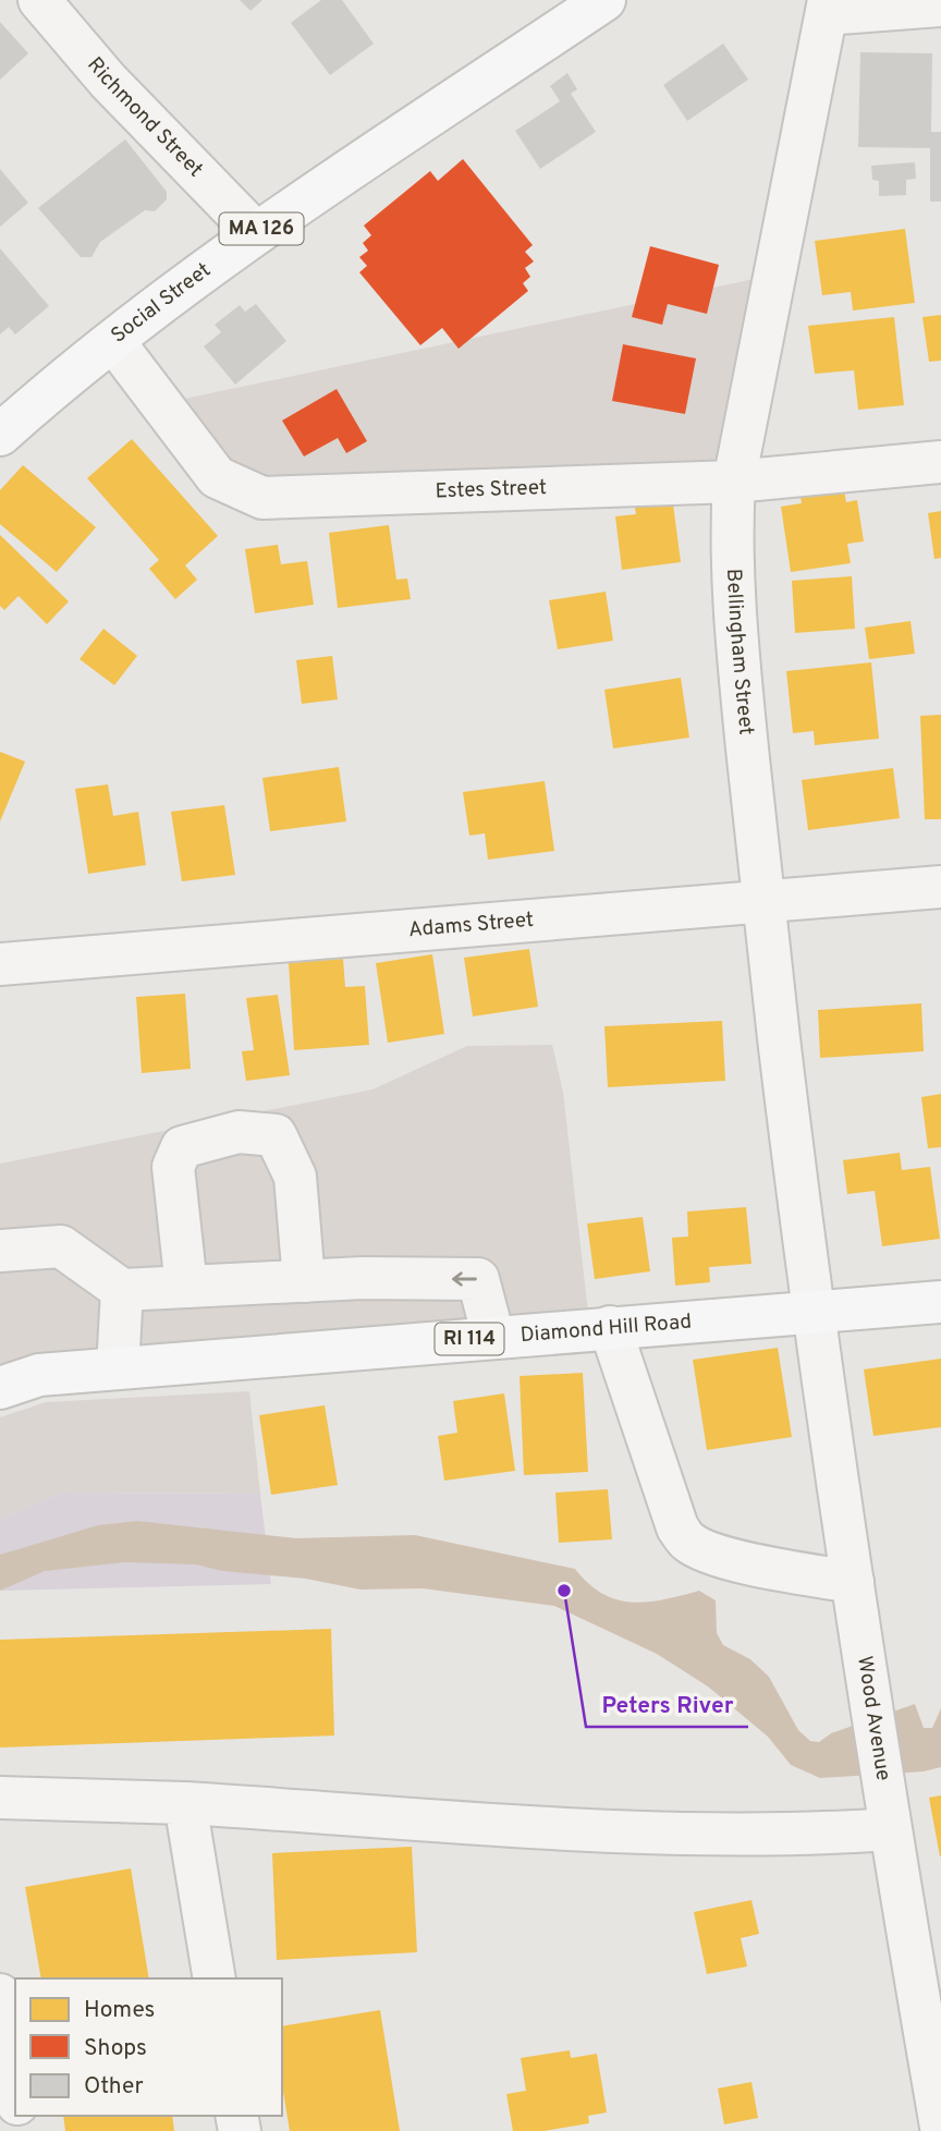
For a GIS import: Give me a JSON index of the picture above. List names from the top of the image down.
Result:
{
  "streets": {
    "main road": [
      "MA 126",
      "Social Street",
      "Diamond Hill Road",
      "RI 114"
    ],
    "street": [
      "Richmond Street",
      "Estes Street",
      "Bellingham Street",
      "Adams Street",
      "Wood Avenue"
    ]
  },
  "crossings": [
    ["Richmond Street", "Social Street"],
    ["Social Street", "Estes Street"],
    ["Estes Street", "Bellingham Street"],
    ["Bellingham Street", "Adams Street"],
    ["Bellingham Street", "Diamond Hill Road"],
    ["Bellingham Street", "Wood Avenue"],
    ["Diamond Hill Road", "Wood Avenue"]
  ],
  "places": ["Peters River"],
  "legend": ["Homes", "Shops", "Other"]
}
